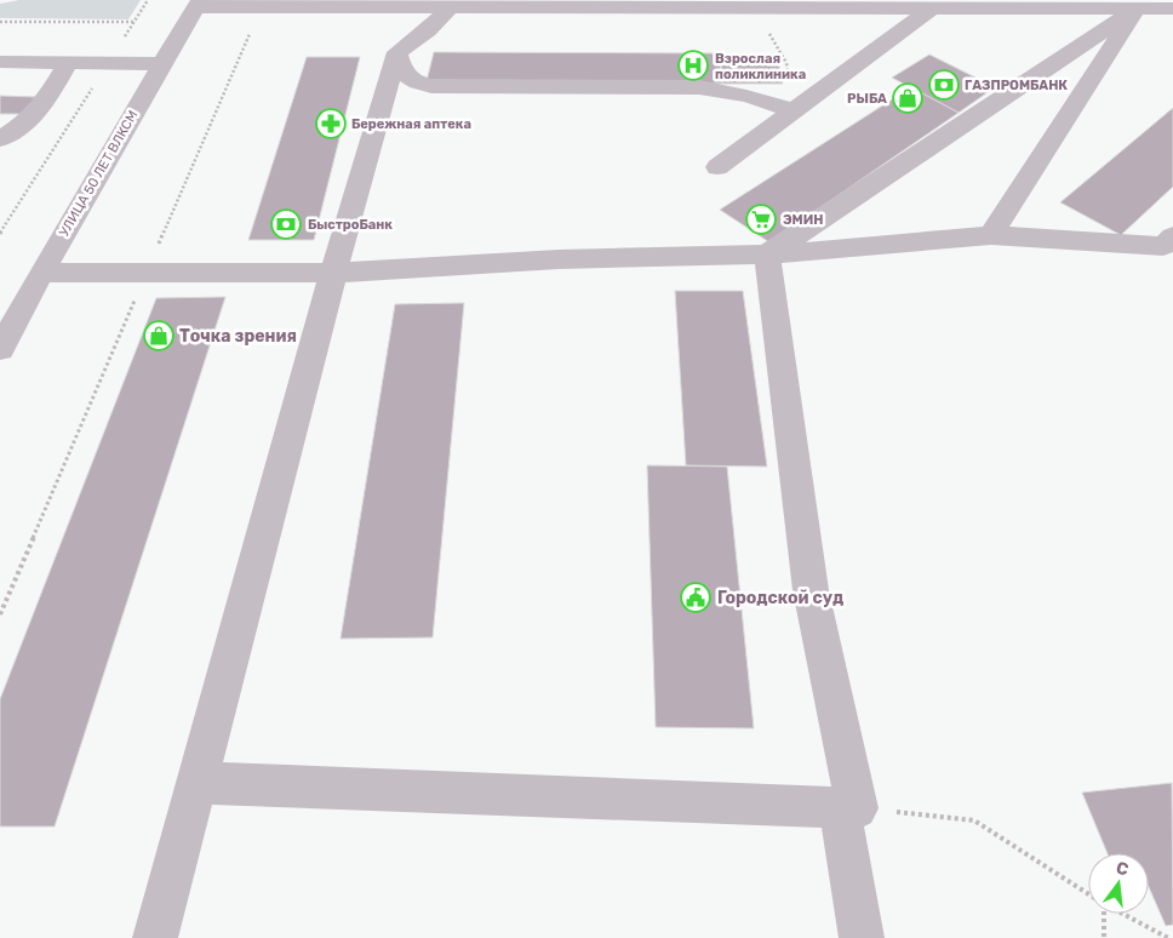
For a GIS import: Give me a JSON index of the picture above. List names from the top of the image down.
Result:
{
  "streets": {
    "street": ["УЛИЦА 50 ЛЕТ ВЛКСМ"]
  },
  "places": {
    "hospital": ["Взрослая поликлиника"],
    "bank": ["ГАЗПРОМБАНК", "БыстроБанк"],
    "shop": ["РЫБА", "Точка зрения"],
    "pharmacy": ["Бережная аптека"],
    "supermarket": ["ЭМИН"],
    "public building": ["Городской суд"]
  },
  "north": "top"
}
